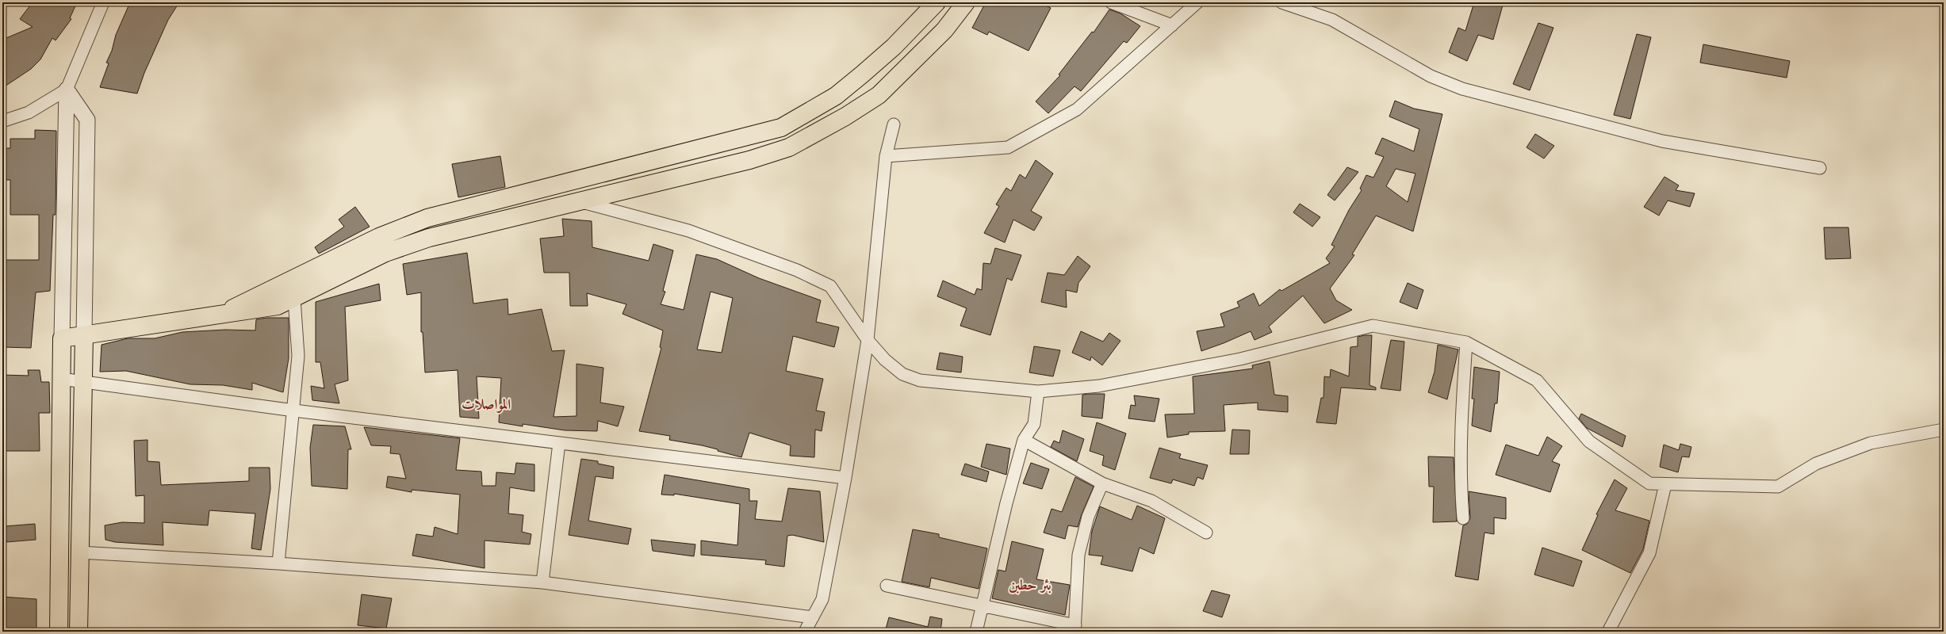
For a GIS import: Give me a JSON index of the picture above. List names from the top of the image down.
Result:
{
  "districts": ["المواصلات", "بئر حطبن"]
}
